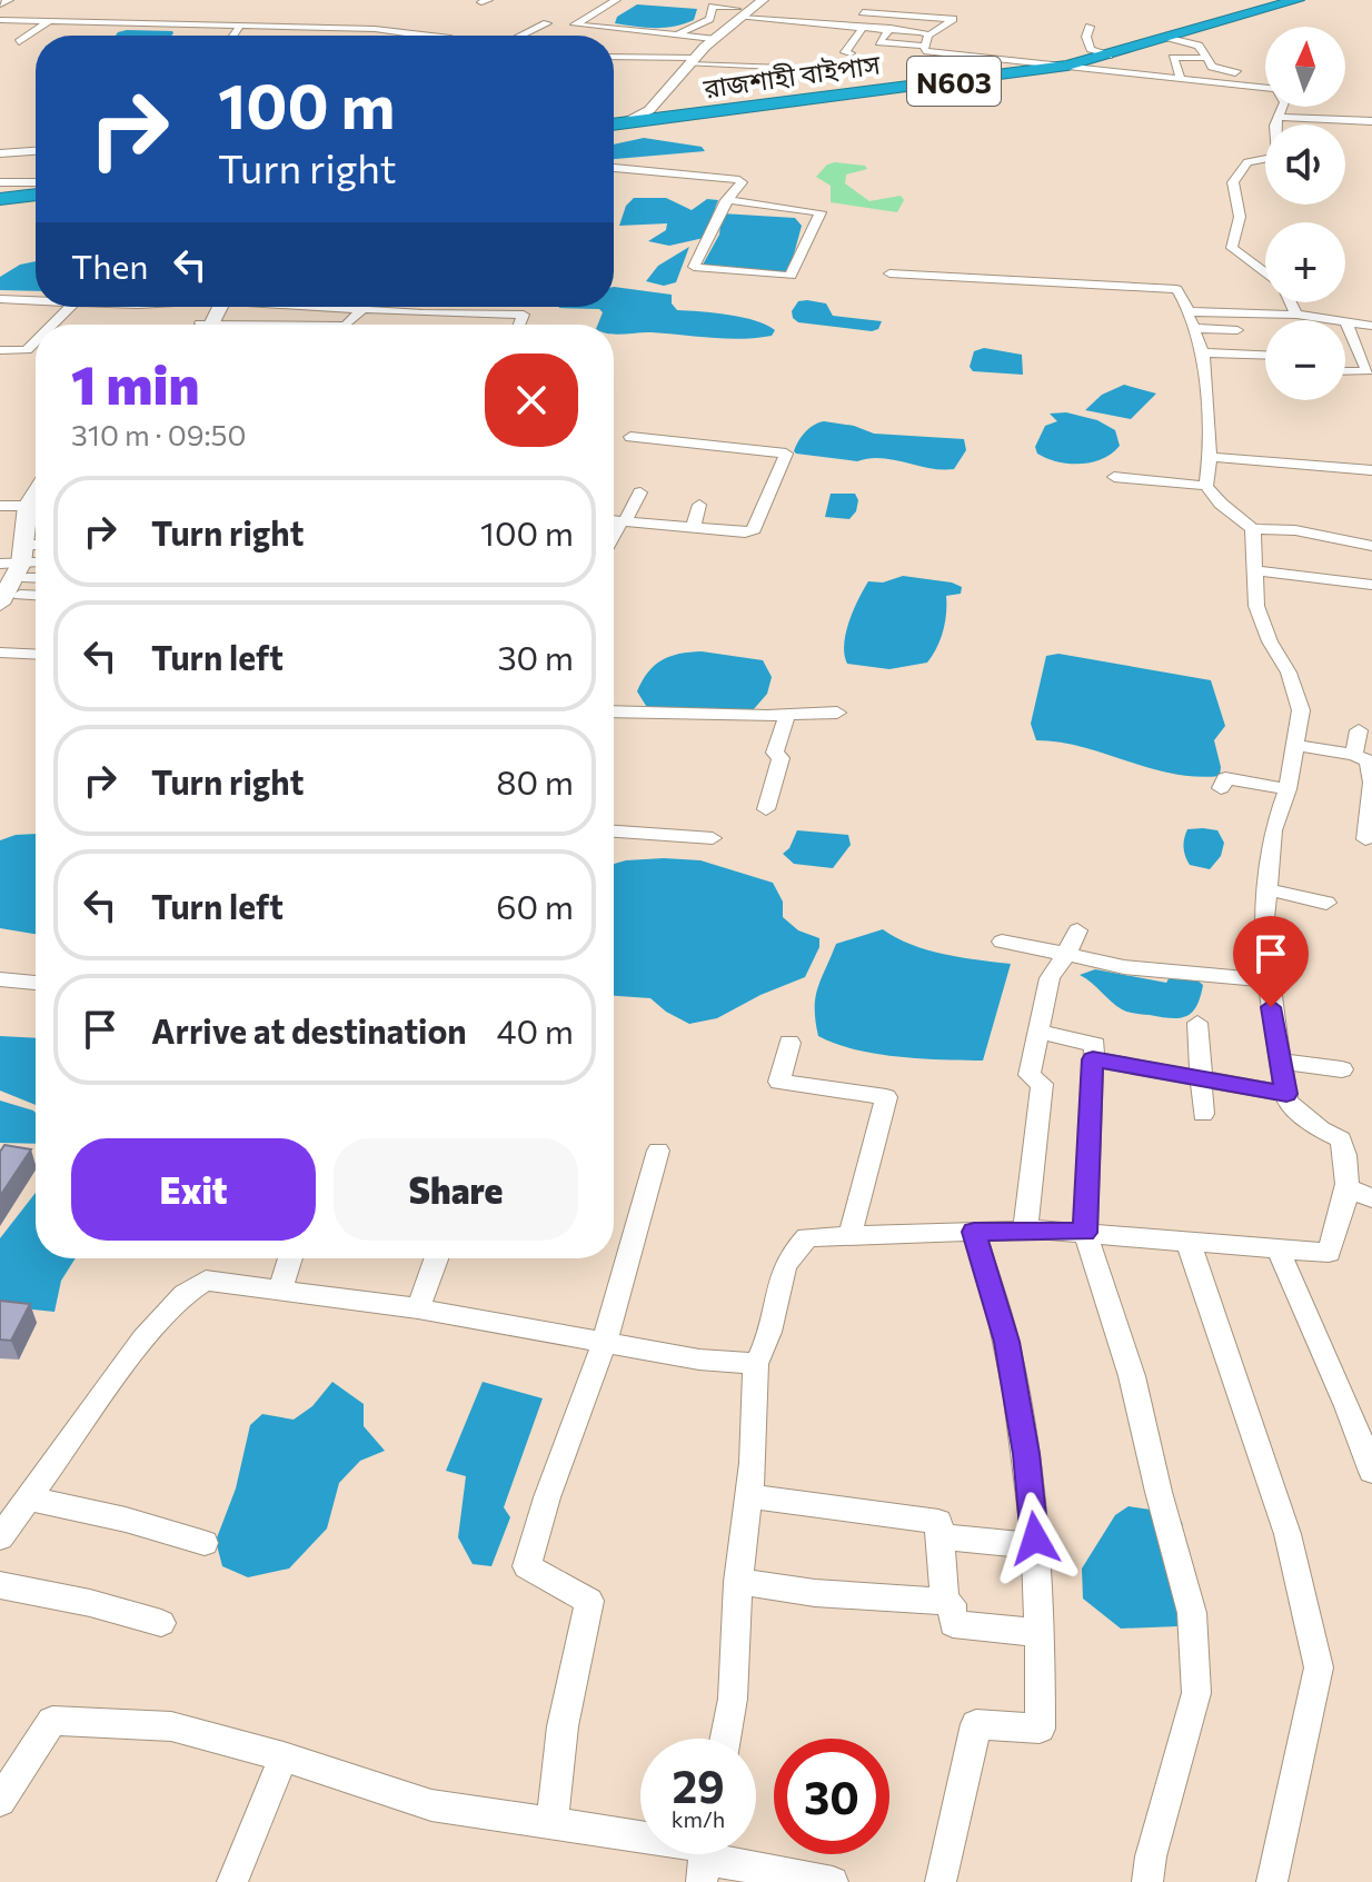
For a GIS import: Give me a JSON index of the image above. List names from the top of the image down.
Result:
{
  "streets": {
    "highway": ["রাজশাহী বাইপাস", "N603"]
  },
  "north": "top",
  "page": {
    "map_buttons": ["+", "−"],
    "turn": ["100 m", "Turn right"],
    "then": "Then",
    "heading": ["1 min", "310 m · 09:50"],
    "list": [
      {
        "name": "Turn right",
        "value": "100 m"
      },
      {
        "name": "Turn left",
        "value": "30 m"
      },
      {
        "name": "Turn right",
        "value": "80 m"
      },
      {
        "name": "Turn left",
        "value": "60 m"
      },
      {
        "name": "Arrive at destination",
        "value": "40 m"
      }
    ],
    "buttons": ["Exit", "Share"],
    "speed": "29 km/h",
    "limit": "30"
  }
}
